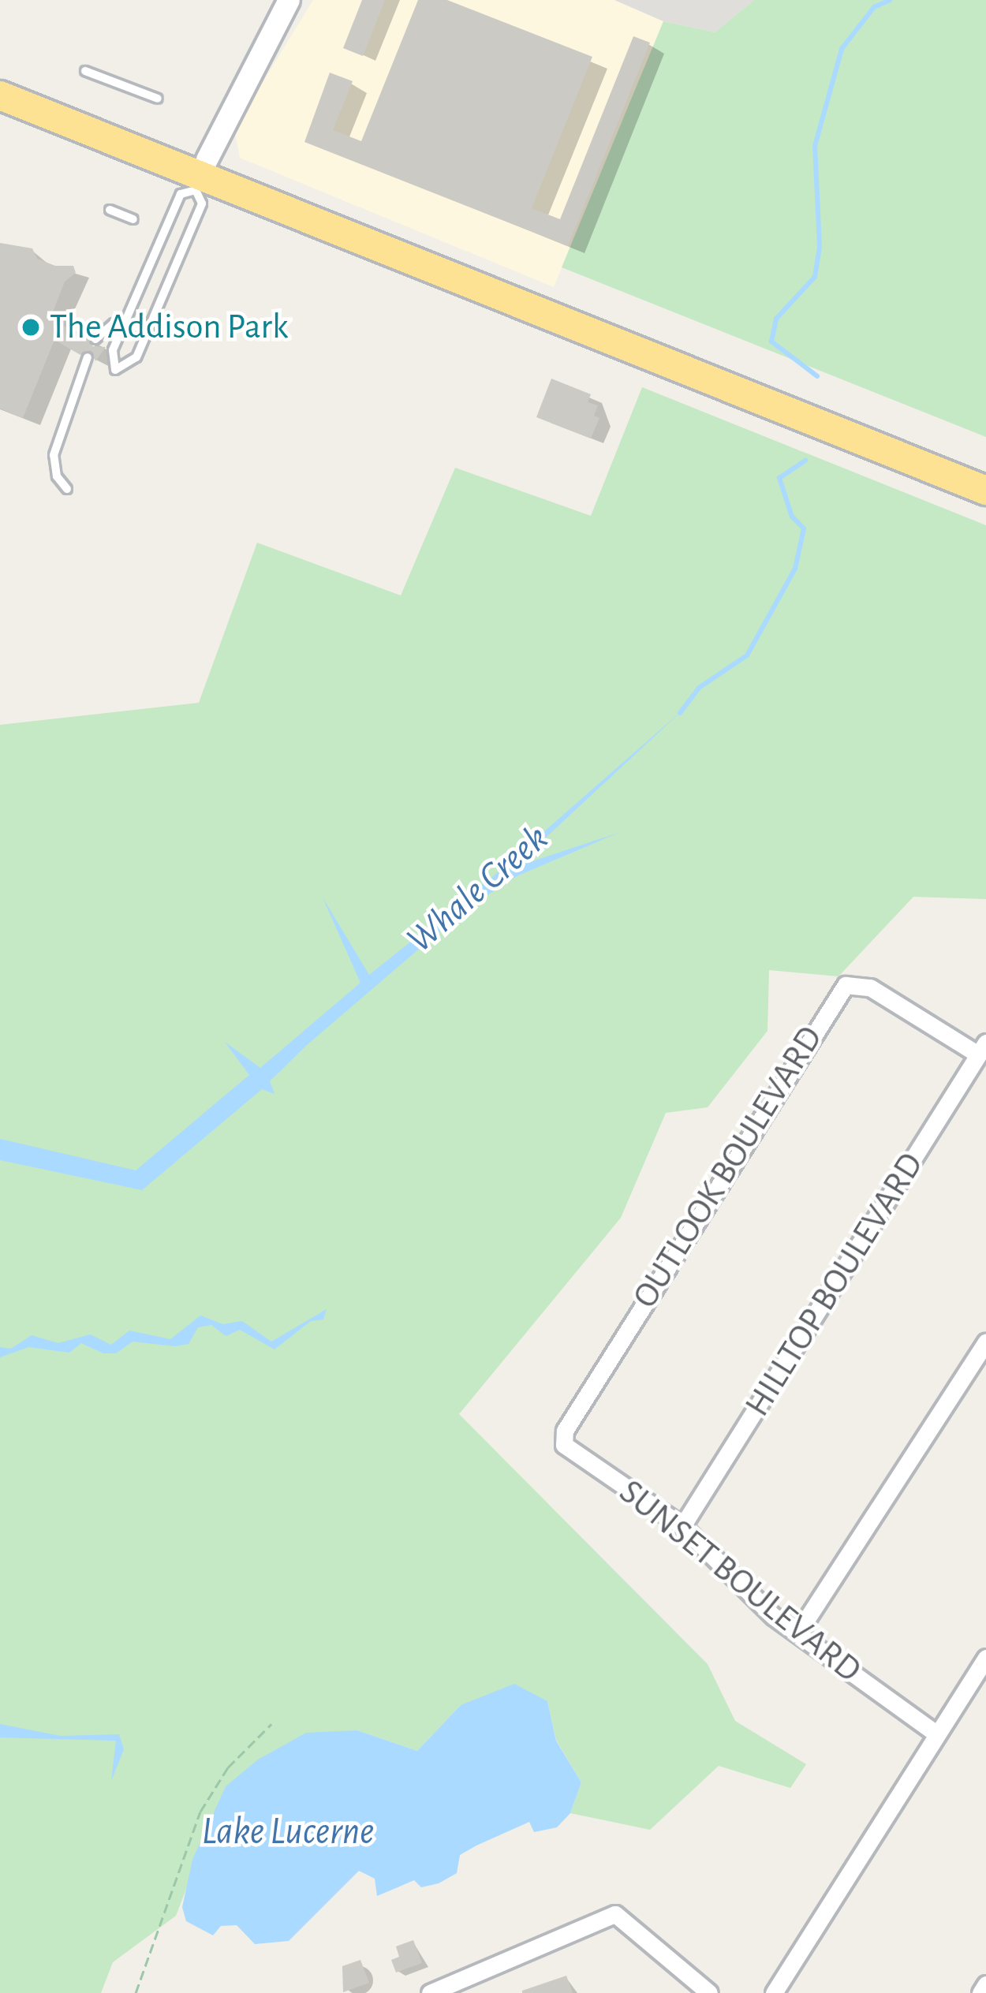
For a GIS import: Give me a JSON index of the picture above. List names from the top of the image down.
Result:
{
  "streets": {
    "street": ["OUTLOOK BOULEVARD", "HILLTOP BOULEVARD", "SUNSET BOULEVARD"]
  },
  "crossings": [
    ["OUTLOOK BOULEVARD", "HILLTOP BOULEVARD"],
    ["OUTLOOK BOULEVARD", "SUNSET BOULEVARD"],
    ["HILLTOP BOULEVARD", "SUNSET BOULEVARD"]
  ],
  "water": ["Whale Creek", "Lake Lucerne"],
  "places": ["The Addison Park"]
}
